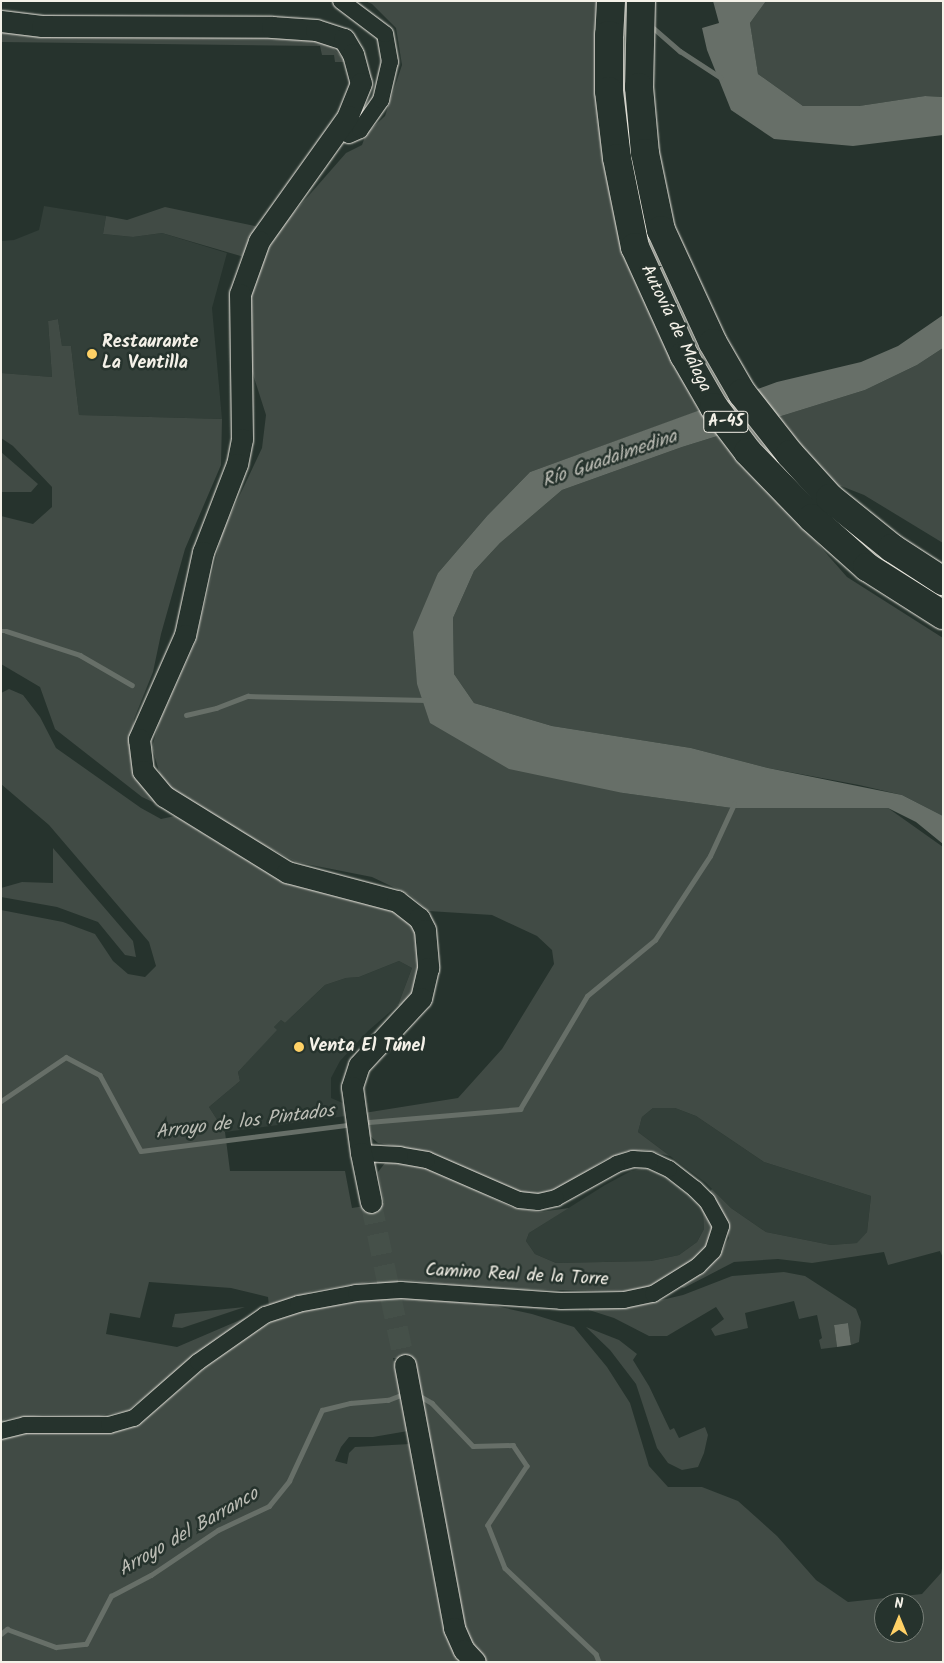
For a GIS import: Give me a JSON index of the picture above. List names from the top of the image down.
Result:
{
  "streets": {
    "highway": ["Autovía de Málaga", "A-45"],
    "street": ["Camino Real de la Torre"]
  },
  "water": ["Río Guadalmedina", "Arroyo de los Pintados", "Arroyo del Barranco"],
  "places": ["Restaurante La Ventilla", "Venta El Túnel"],
  "north": "top"
}
